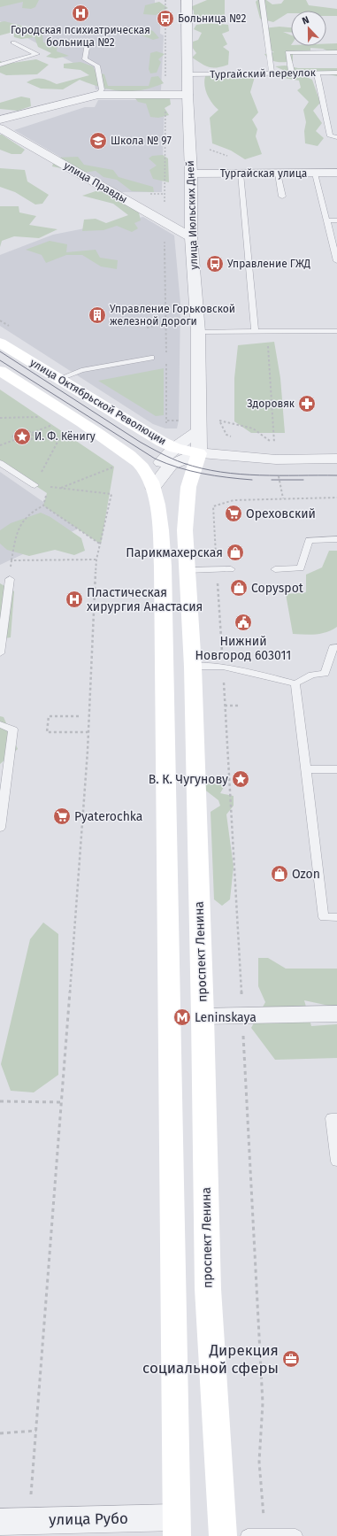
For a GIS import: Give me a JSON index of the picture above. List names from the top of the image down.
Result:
{
  "streets": {
    "main road": ["улица Октябрьской Революции", "проспект Ленина"],
    "street": [
      "Тургайская улица",
      "улица Правды",
      "улица Июльских Дней",
      "улица Рубо"
    ],
    "lane": ["Тургайский переулок"]
  },
  "crossings": [
    ["Тургайский переулок", "улица Июльских Дней"],
    ["Тургайская улица", "улица Июльских Дней"],
    ["улица Правды", "улица Июльских Дней"],
    ["улица Июльских Дней", "улица Октябрьской Революции"],
    ["улица Июльских Дней", "проспект Ленина"],
    ["улица Октябрьской Революции", "проспект Ленина"]
  ],
  "places": {
    "hospital": ["Городская психиатрическая больница №2", "Пластическая хирургия Анастасия"],
    "bus stop": ["Больница №2", "Управление ГЖД"],
    "school or university": ["Школа № 97"],
    "building": ["Управление Горьковской железной дороги"],
    "pharmacy": ["Здоровяк"],
    "place": ["И. Ф. Кёнигу", "В. К. Чугунову"],
    "supermarket": ["Ореховский", "Pyaterochka"],
    "shop": ["Парикмахерская", "Copyspot", "Ozon"],
    "public building": ["Нижний Новгород 603011"],
    "metro station": ["Leninskaya"],
    "office": ["Дирекция социальной сферы"]
  },
  "north": "top"
}
